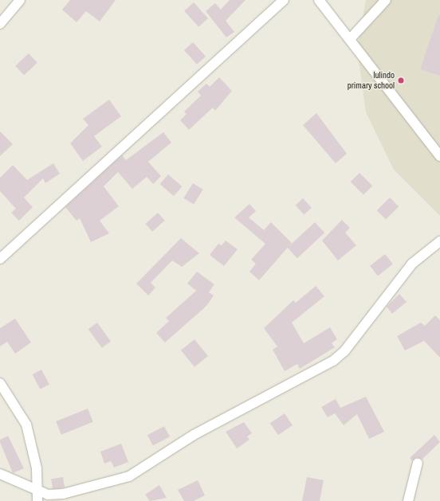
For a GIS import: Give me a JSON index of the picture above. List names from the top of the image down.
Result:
{
  "places": ["lulindo primary school"]
}
